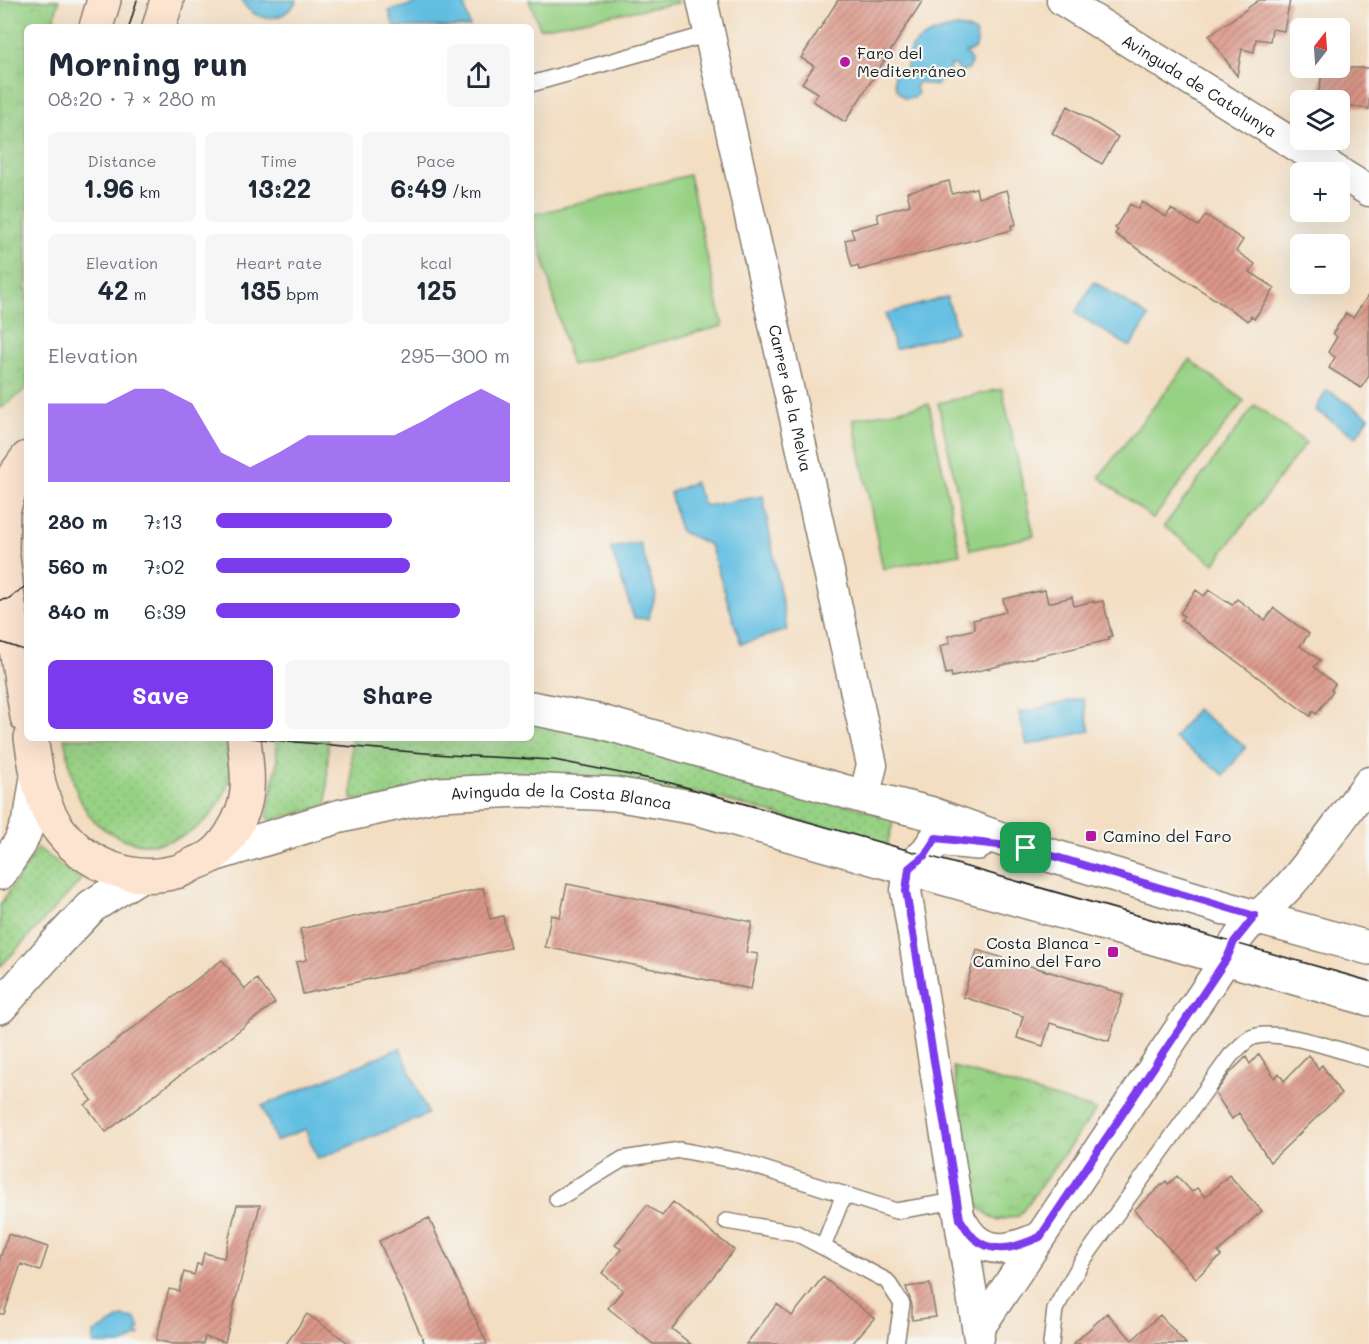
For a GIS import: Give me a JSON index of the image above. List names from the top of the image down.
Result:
{
  "streets": {
    "street": ["Avinguda de Catalunya", "Carrer de la Melva", "Avinguda de la Costa Blanca"]
  },
  "places": {
    "other": ["Faro del Mediterráneo"],
    "transit": ["Camino del Faro", "Costa Blanca - Camino del Faro"]
  },
  "north": "top",
  "page": {
    "map_buttons": ["+", "−"],
    "heading": ["Morning run", "08:20 · 7 × 280 m"],
    "stats": [
      ["Distance", "1.96 km"],
      ["Time", "13:22"],
      ["Pace", "6:49 /km"],
      ["Elevation", "42 m"],
      ["Heart rate", "135 bpm"],
      ["kcal", "125"]
    ],
    "chart": ["Elevation", "295–300 m"],
    "list": [
      {
        "name": "280 m",
        "note": "7:13"
      },
      {
        "name": "560 m",
        "note": "7:02"
      },
      {
        "name": "840 m",
        "note": "6:39"
      }
    ],
    "buttons": ["Save", "Share"]
  }
}
